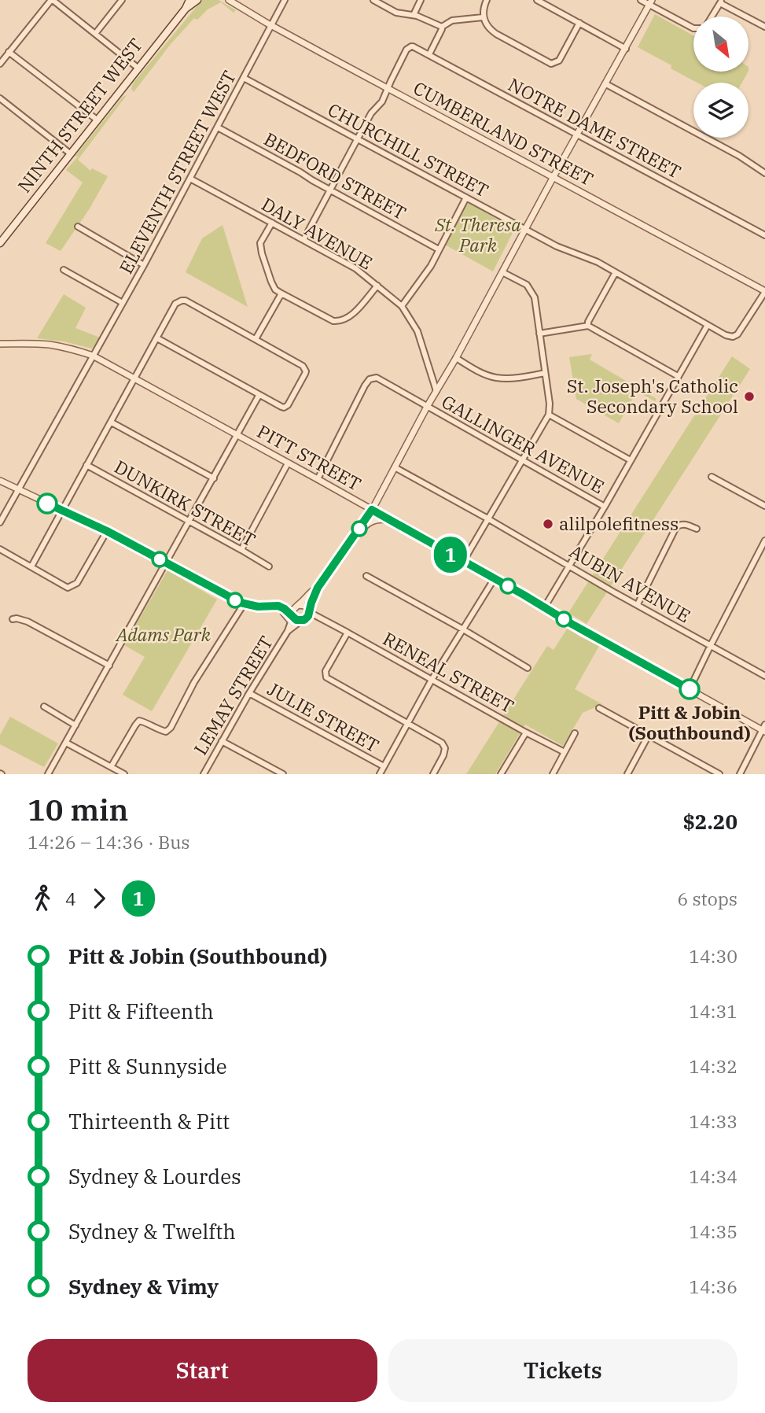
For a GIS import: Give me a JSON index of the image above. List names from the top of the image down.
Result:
{
  "streets": {
    "main road": ["NINTH STREET WEST"],
    "street": [
      "NOTRE DAME STREET",
      "CUMBERLAND STREET",
      "CHURCHILL STREET",
      "ELEVENTH STREET WEST",
      "BEDFORD STREET",
      "DALY AVENUE",
      "GALLINGER AVENUE",
      "PITT STREET",
      "DUNKIRK STREET",
      "AUBIN AVENUE",
      "RENEAL STREET",
      "LEMAY STREET",
      "JULIE STREET"
    ]
  },
  "crossings": [
    ["NOTRE DAME STREET", "CUMBERLAND STREET"],
    ["CUMBERLAND STREET", "CHURCHILL STREET"],
    ["CUMBERLAND STREET", "ELEVENTH STREET WEST"],
    ["CHURCHILL STREET", "ELEVENTH STREET WEST"],
    ["ELEVENTH STREET WEST", "BEDFORD STREET"],
    ["ELEVENTH STREET WEST", "DALY AVENUE"],
    ["ELEVENTH STREET WEST", "PITT STREET"],
    ["GALLINGER AVENUE", "PITT STREET"],
    ["RENEAL STREET", "LEMAY STREET"],
    ["LEMAY STREET", "JULIE STREET"]
  ],
  "parks": ["St. Theresa Park", "Adams Park"],
  "places": ["St. Joseph's Catholic Secondary School", "alilpolefitness", "Pitt & Jobin (Southbound)"],
  "lines": ["bus line 1"],
  "north": "bottom right",
  "page": {
    "on_map": "1",
    "heading": ["10 min", "14:26 – 14:36 · Bus", "$2.20"],
    "legs": ["4", "1", "6 stops"],
    "list": [
      {
        "name": "Pitt & Jobin (Southbound)",
        "value": "14:30"
      },
      {
        "name": "Pitt & Fifteenth",
        "value": "14:31"
      },
      {
        "name": "Pitt & Sunnyside",
        "value": "14:32"
      },
      {
        "name": "Thirteenth & Pitt",
        "value": "14:33"
      },
      {
        "name": "Sydney & Lourdes",
        "value": "14:34"
      },
      {
        "name": "Sydney & Twelfth",
        "value": "14:35"
      },
      {
        "name": "Sydney & Vimy",
        "value": "14:36"
      }
    ],
    "buttons": ["Start", "Tickets"]
  }
}
